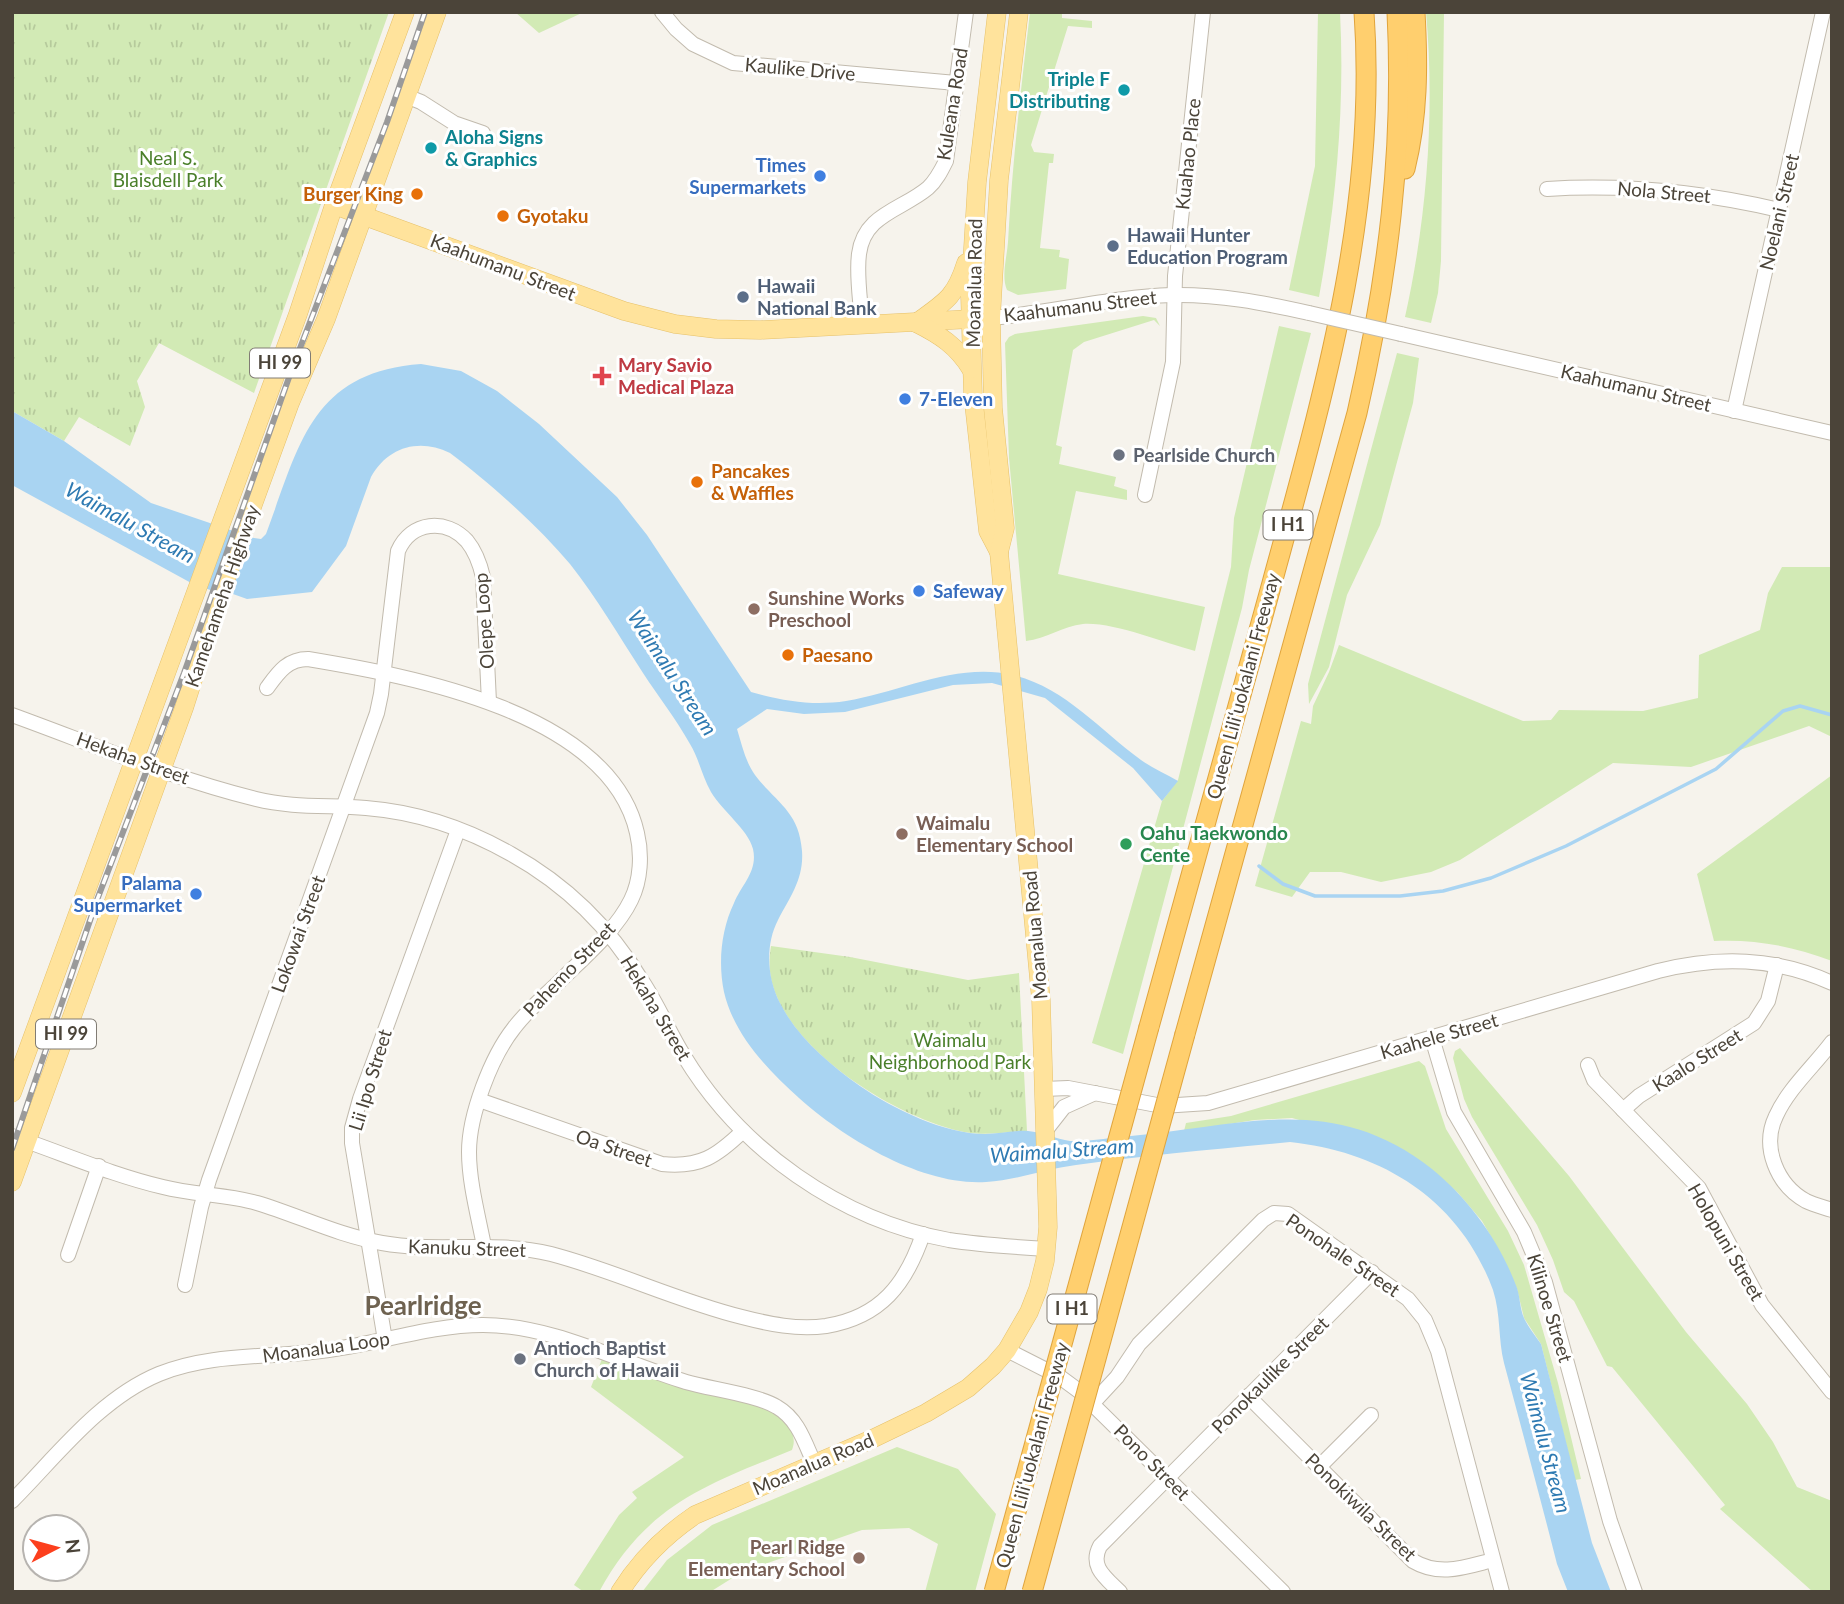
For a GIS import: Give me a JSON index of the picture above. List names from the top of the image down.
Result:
{
  "streets": {
    "highway": ["I H1", "Queen Liliʻuokalani Freeway"],
    "main road": [
      "Kaahumanu Street",
      "Moanalua Road",
      "HI 99",
      "Kamehameha Highway"
    ],
    "street": [
      "Kaulike Drive",
      "Kuleana Road",
      "Kuahao Place",
      "Nola Street",
      "Noelani Street",
      "Olepe Loop",
      "Hekaha Street",
      "Lokowai Street",
      "Pahemo Street",
      "Kaahele Street",
      "Kaalo Street",
      "Lii Ipo Street",
      "Oa Street",
      "Holopuni Street",
      "Kanuku Street",
      "Ponohale Street",
      "Kilinoe Street",
      "Moanalua Loop",
      "Ponokaulike Street",
      "Pono Street",
      "Ponokiwila Street"
    ]
  },
  "crossings": [
    ["Kaulike Drive", "Kuleana Road"],
    ["Kuleana Road", "Kaahumanu Street"],
    ["Kuahao Place", "Kaahumanu Street"],
    ["Nola Street", "Noelani Street"],
    ["Noelani Street", "Kaahumanu Street"],
    ["Kaahumanu Street", "Moanalua Road"],
    ["Kaahumanu Street", "Kamehameha Highway"],
    ["Moanalua Road", "Hekaha Street"],
    ["Moanalua Road", "Kaahele Street"],
    ["Moanalua Road", "Moanalua Loop"],
    ["Moanalua Road", "Pono Street"],
    ["Kamehameha Highway", "Hekaha Street"],
    ["Kamehameha Highway", "Kanuku Street"],
    ["Olepe Loop", "Lokowai Street"],
    ["Olepe Loop", "Pahemo Street"],
    ["Hekaha Street", "Lokowai Street"],
    ["Hekaha Street", "Pahemo Street"],
    ["Hekaha Street", "Lii Ipo Street"],
    ["Hekaha Street", "Oa Street"],
    ["Hekaha Street", "Kanuku Street"],
    ["Lokowai Street", "Pahemo Street"],
    ["Lokowai Street", "Kanuku Street"],
    ["Pahemo Street", "Oa Street"],
    ["Pahemo Street", "Kanuku Street"],
    ["Kaahele Street", "Kaalo Street"],
    ["Kaahele Street", "Kilinoe Street"],
    ["Kaalo Street", "Holopuni Street"],
    ["Lii Ipo Street", "Kanuku Street"],
    ["Lii Ipo Street", "Moanalua Loop"],
    ["Ponohale Street", "Ponokaulike Street"],
    ["Ponohale Street", "Pono Street"],
    ["Ponohale Street", "Ponokiwila Street"],
    ["Ponokaulike Street", "Pono Street"],
    ["Ponokaulike Street", "Ponokiwila Street"]
  ],
  "districts": ["Pearlridge"],
  "water": ["Waimalu Stream"],
  "parks": ["Neal S. Blaisdell Park", "Waimalu Neighborhood Park"],
  "places": {
    "other": [
      "Triple F Distributing",
      "Aloha Signs & Graphics",
      "Times Supermarkets",
      "Burger King",
      "Gyotaku",
      "Hawaii Hunter Education Program",
      "Hawaii National Bank",
      "7-Eleven",
      "Pearlside Church",
      "Pancakes & Waffles",
      "Safeway",
      "Sunshine Works Preschool",
      "Paesano",
      "Waimalu Elementary School",
      "Oahu Taekwondo Cente",
      "Palama Supermarket",
      "Antioch Baptist Church of Hawaii",
      "Pearl Ridge Elementary School"
    ],
    "health": ["Mary Savio Medical Plaza"]
  },
  "north": "right"
}
